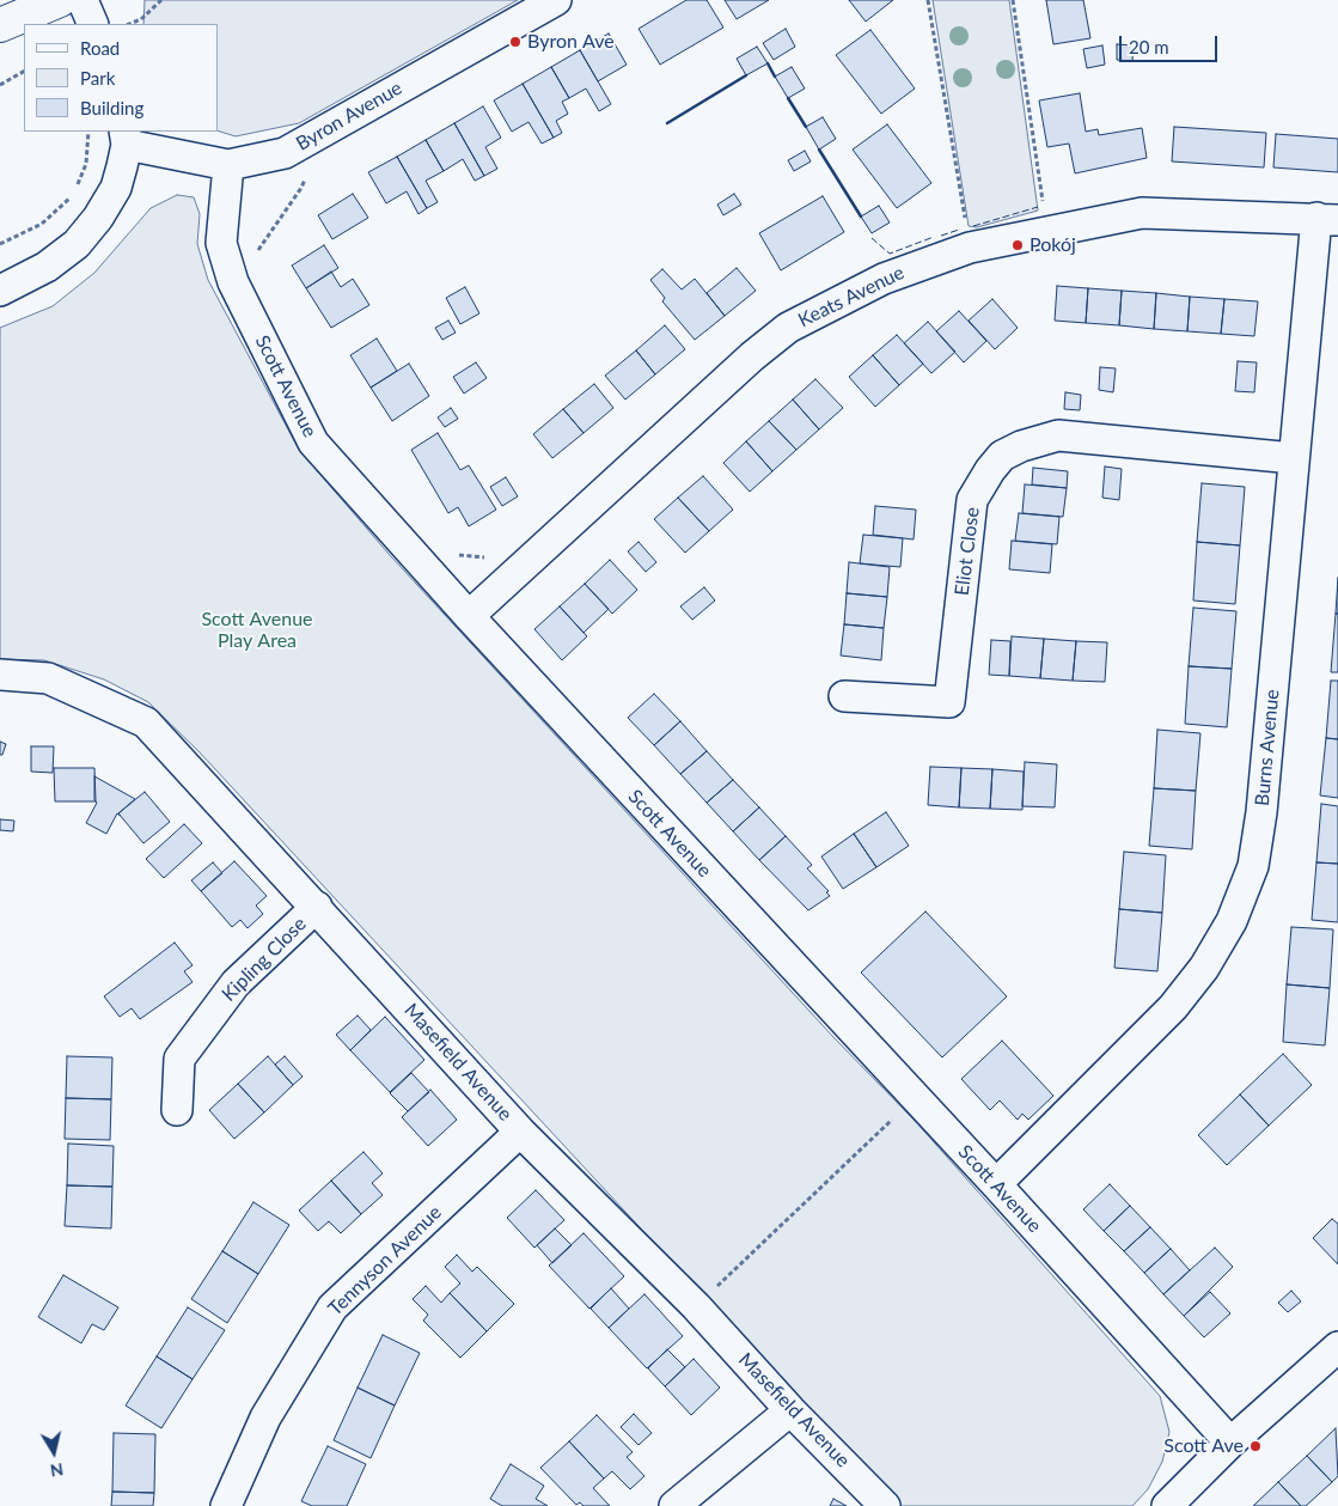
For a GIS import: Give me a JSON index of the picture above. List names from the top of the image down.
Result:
{
  "streets": {
    "street": [
      "Byron Avenue",
      "Keats Avenue",
      "Scott Avenue",
      "Eliot Close",
      "Burns Avenue",
      "Kipling Close",
      "Masefield Avenue",
      "Tennyson Avenue"
    ]
  },
  "crossings": [
    ["Byron Avenue", "Scott Avenue"],
    ["Keats Avenue", "Scott Avenue"],
    ["Keats Avenue", "Burns Avenue"],
    ["Scott Avenue", "Burns Avenue"],
    ["Eliot Close", "Burns Avenue"],
    ["Kipling Close", "Masefield Avenue"],
    ["Masefield Avenue", "Tennyson Avenue"]
  ],
  "parks": ["Scott Avenue Play Area"],
  "places": ["Byron Ave", "Pokój", "Scott Ave"],
  "legend": ["Road", "Park", "Building"],
  "scale_bar": "20 m",
  "north": "bottom"
}
